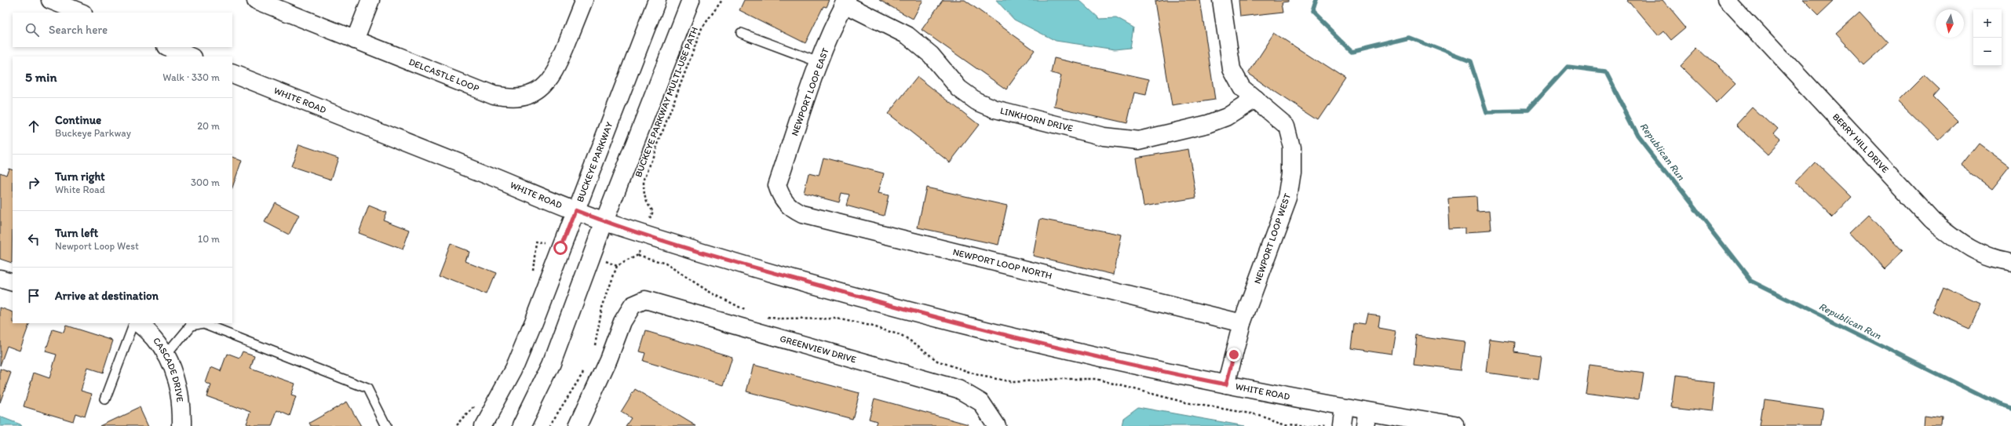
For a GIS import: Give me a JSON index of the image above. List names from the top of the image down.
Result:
{
  "streets": {
    "street": [
      "DELCASTLE LOOP",
      "NEWPORT LOOP EAST",
      "WHITE ROAD",
      "LINKHORN DRIVE",
      "BERRY HILL DRIVE",
      "BUCKEYE PARKWAY",
      "NEWPORT LOOP WEST",
      "NEWPORT LOOP NORTH",
      "GREENVIEW DRIVE",
      "CASCADE DRIVE"
    ],
    "path": ["BUCKEYE PARKWAY MULTI-USE PATH"]
  },
  "crossings": [
    ["NEWPORT LOOP EAST", "LINKHORN DRIVE"],
    ["NEWPORT LOOP EAST", "NEWPORT LOOP NORTH"],
    ["WHITE ROAD", "BUCKEYE PARKWAY MULTI-USE PATH"],
    ["WHITE ROAD", "BUCKEYE PARKWAY"],
    ["WHITE ROAD", "NEWPORT LOOP WEST"],
    ["LINKHORN DRIVE", "NEWPORT LOOP WEST"],
    ["NEWPORT LOOP WEST", "NEWPORT LOOP NORTH"]
  ],
  "water": ["Republican Run"],
  "north": "bottom",
  "page": {
    "map_buttons": ["+", "−"],
    "search": "Search here",
    "heading": ["5 min", "Walk · 330 m"],
    "list": [
      ["Continue", "Buckeye Parkway", "20 m"],
      ["Turn right", "White Road", "300 m"],
      ["Turn left", "Newport Loop West", "10 m"],
      "Arrive at destination"
    ]
  }
}
